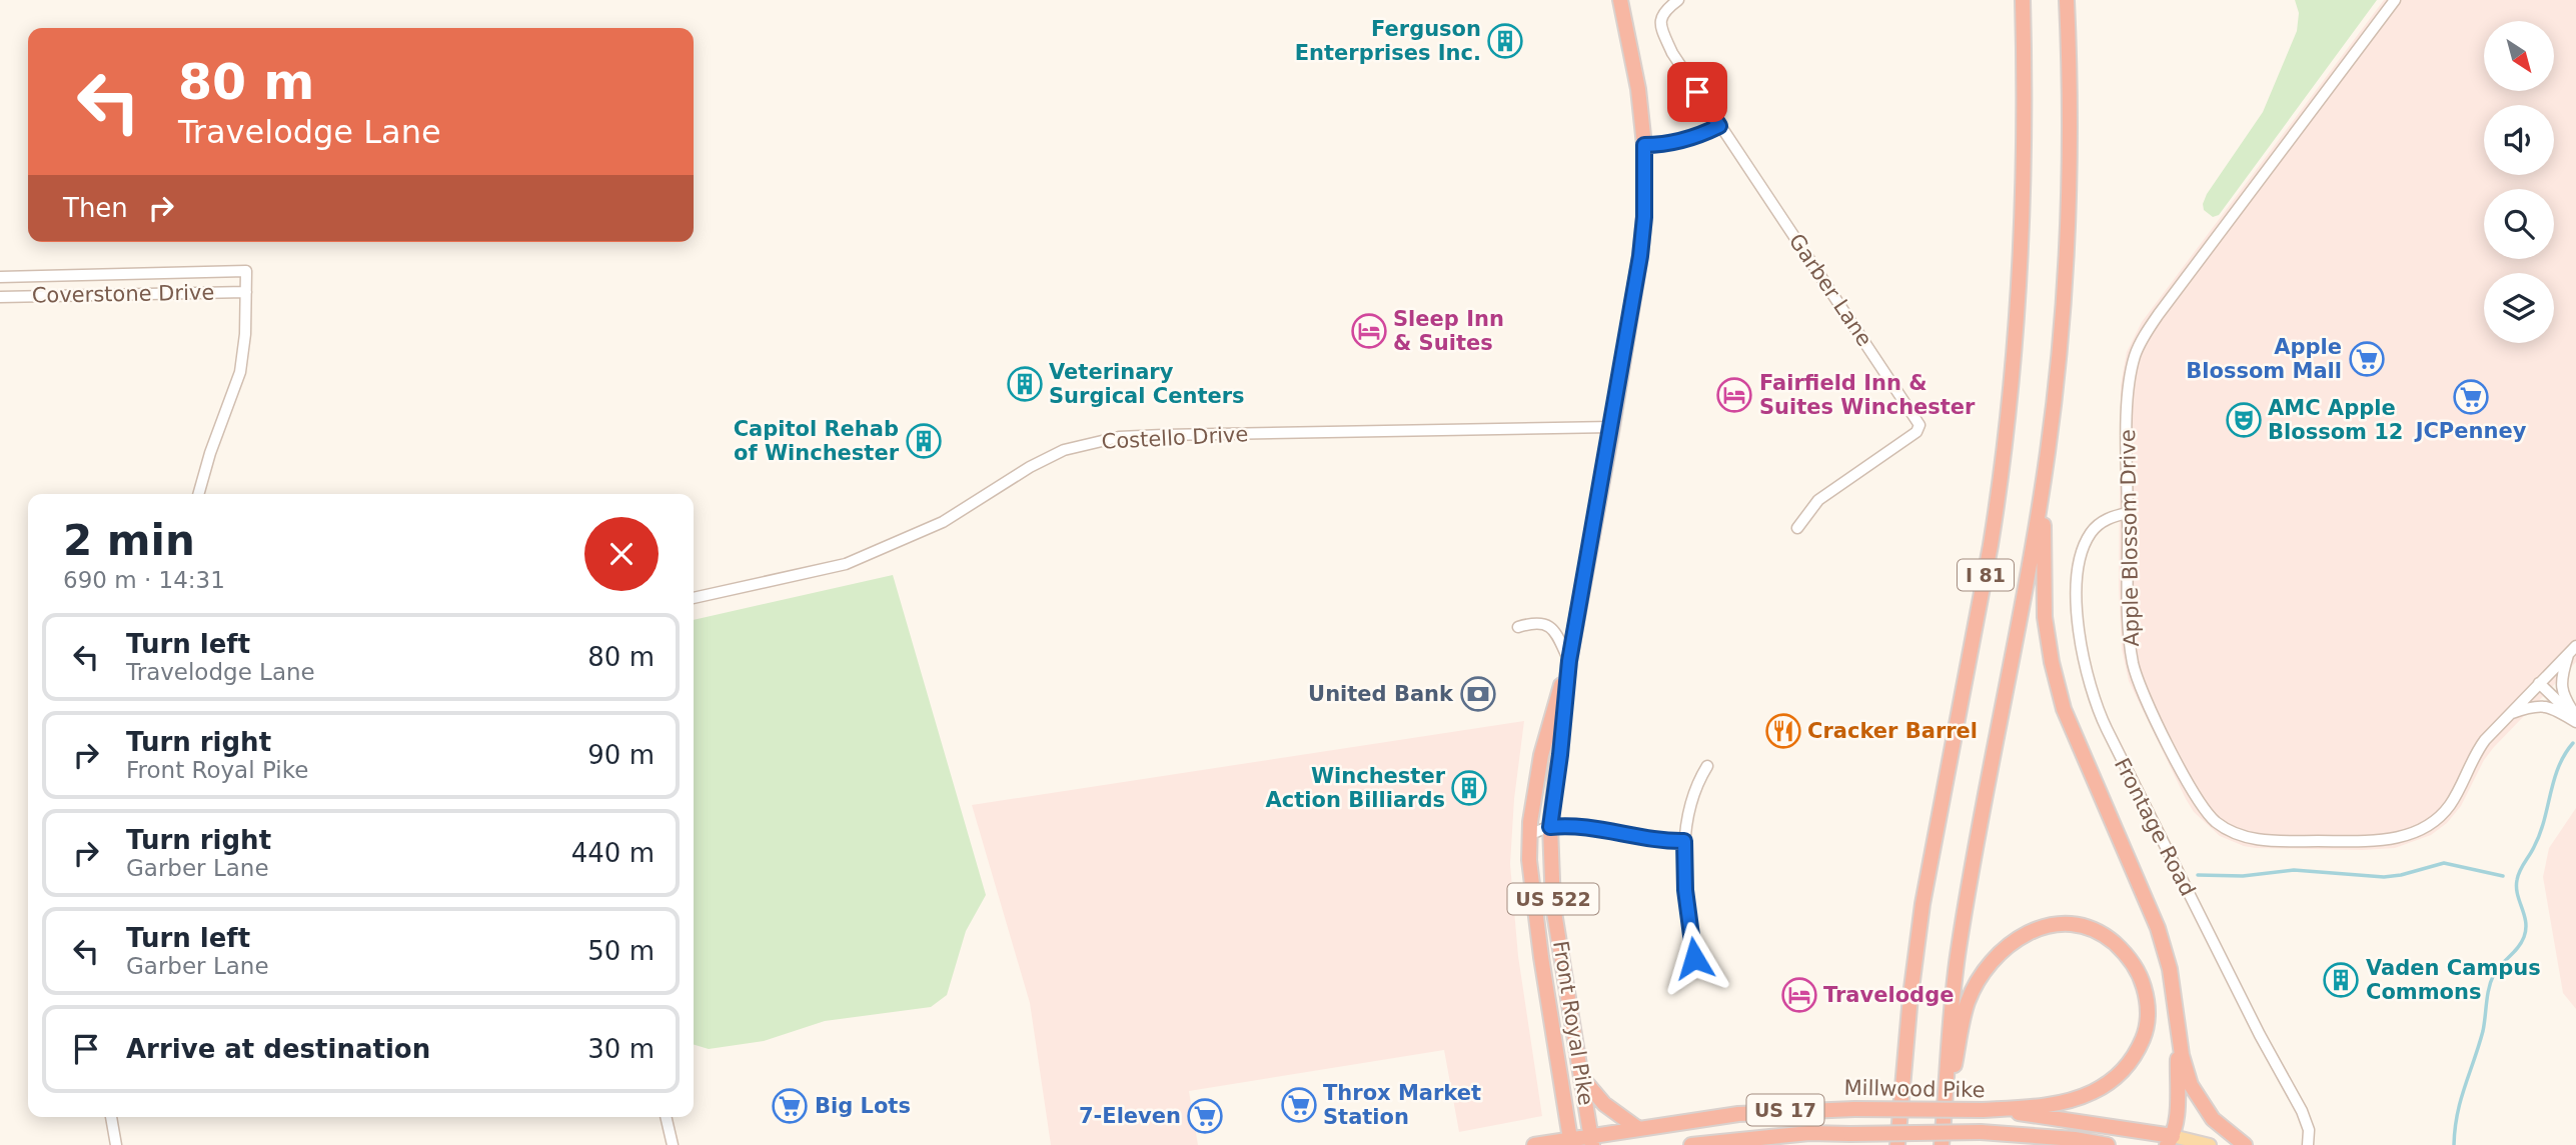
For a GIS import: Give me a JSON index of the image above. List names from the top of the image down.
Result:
{
  "streets": {
    "highway": [
      "I 81",
      "US 522",
      "Front Royal Pike",
      "Millwood Pike",
      "US 17"
    ],
    "street": [
      "Garber Lane",
      "Coverstone Drive",
      "Costello Drive",
      "Apple Blossom Drive",
      "Frontage Road"
    ]
  },
  "crossings": [
    ["Costello Drive", "Front Royal Pike"],
    ["Apple Blossom Drive", "Frontage Road"],
    ["Front Royal Pike", "Millwood Pike"]
  ],
  "places": {
    "building": [
      "Ferguson Enterprises Inc.",
      "Veterinary Surgical Centers",
      "Capitol Rehab of Winchester",
      "Winchester Action Billiards",
      "Vaden Campus Commons"
    ],
    "hotel": ["Sleep Inn & Suites", "Fairfield Inn & Suites Winchester", "Travelodge"],
    "supermarket": [
      "Apple Blossom Mall",
      "JCPenney",
      "Throx Market Station",
      "Big Lots",
      "7-Eleven"
    ],
    "theatre": ["AMC Apple Blossom 12"],
    "bank": ["United Bank"],
    "restaurant": ["Cracker Barrel"]
  },
  "north": "bottom right",
  "page": {
    "turn": ["80 m", "Travelodge Lane"],
    "then": "Then",
    "heading": ["2 min", "690 m · 14:31"],
    "list": [
      {
        "name": "Turn left",
        "note": "Travelodge Lane",
        "value": "80 m"
      },
      {
        "name": "Turn right",
        "note": "Front Royal Pike",
        "value": "90 m"
      },
      {
        "name": "Turn right",
        "note": "Garber Lane",
        "value": "440 m"
      },
      {
        "name": "Turn left",
        "note": "Garber Lane",
        "value": "50 m"
      },
      {
        "name": "Arrive at destination",
        "value": "30 m"
      }
    ]
  }
}
